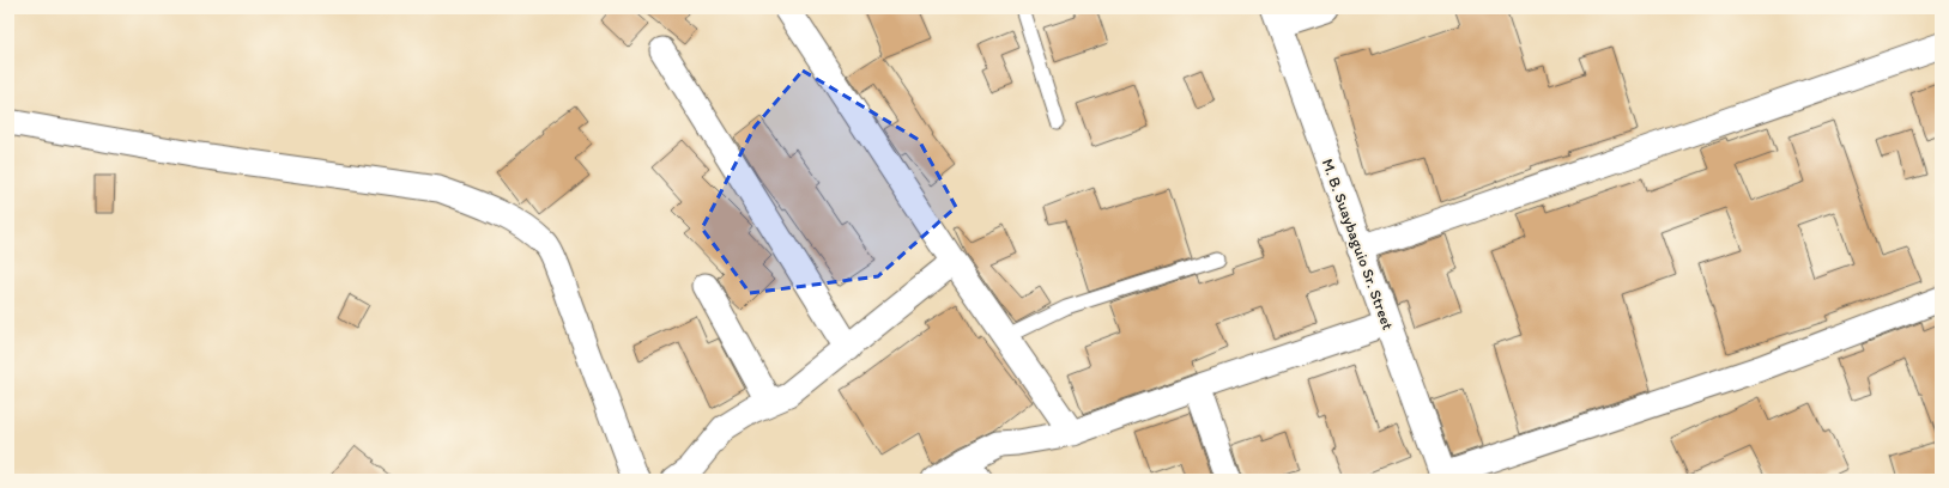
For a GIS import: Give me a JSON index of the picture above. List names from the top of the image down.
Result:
{
  "streets": {
    "street": ["M. B. Suaybaguio Sr. Street"]
  }
}
